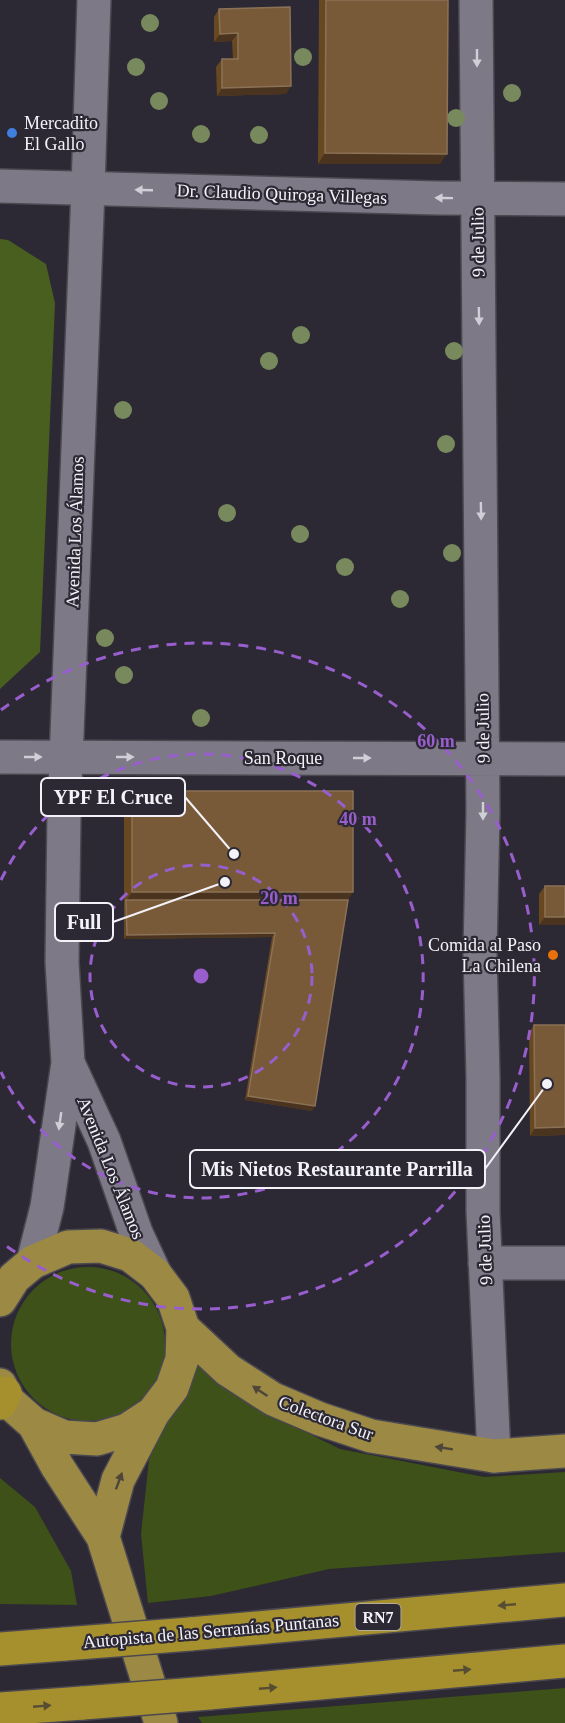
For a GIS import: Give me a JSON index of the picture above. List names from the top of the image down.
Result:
{
  "streets": {
    "highway": ["RN7", "Autopista de las Serranías Puntanas"],
    "main road": ["Colectora Sur"],
    "street": [
      "Dr. Claudio Quiroga Villegas",
      "9 de Julio",
      "Avenida Los Álamos",
      "San Roque"
    ]
  },
  "crossings": [
    ["Dr. Claudio Quiroga Villegas", "9 de Julio"],
    ["Dr. Claudio Quiroga Villegas", "Avenida Los Álamos"],
    ["9 de Julio", "San Roque"],
    ["9 de Julio", "Colectora Sur"],
    ["Avenida Los Álamos", "San Roque"]
  ],
  "one_way": [
    "Dr. Claudio Quiroga Villegas",
    "9 de Julio",
    "San Roque",
    "Colectora Sur"
  ],
  "places": [
    "Mercadito El Gallo",
    "YPF El Cruce",
    "Full",
    "Comida al Paso La Chilena",
    "Mis Nietos Restaurante Parrilla"
  ],
  "rings": ["60 m", "40 m", "20 m"]
}
